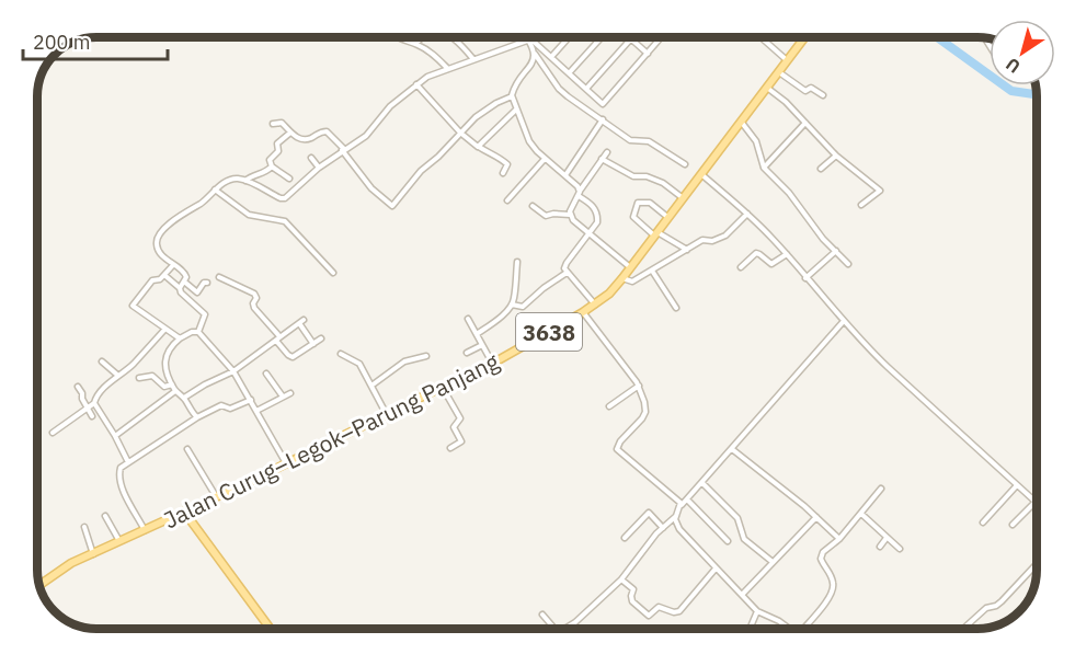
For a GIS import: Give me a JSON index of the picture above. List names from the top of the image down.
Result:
{
  "streets": {
    "main road": ["3638", "Jalan Curug–Legok–Parung Panjang"]
  },
  "scale_bar": "200 m",
  "north": "bottom left"
}
